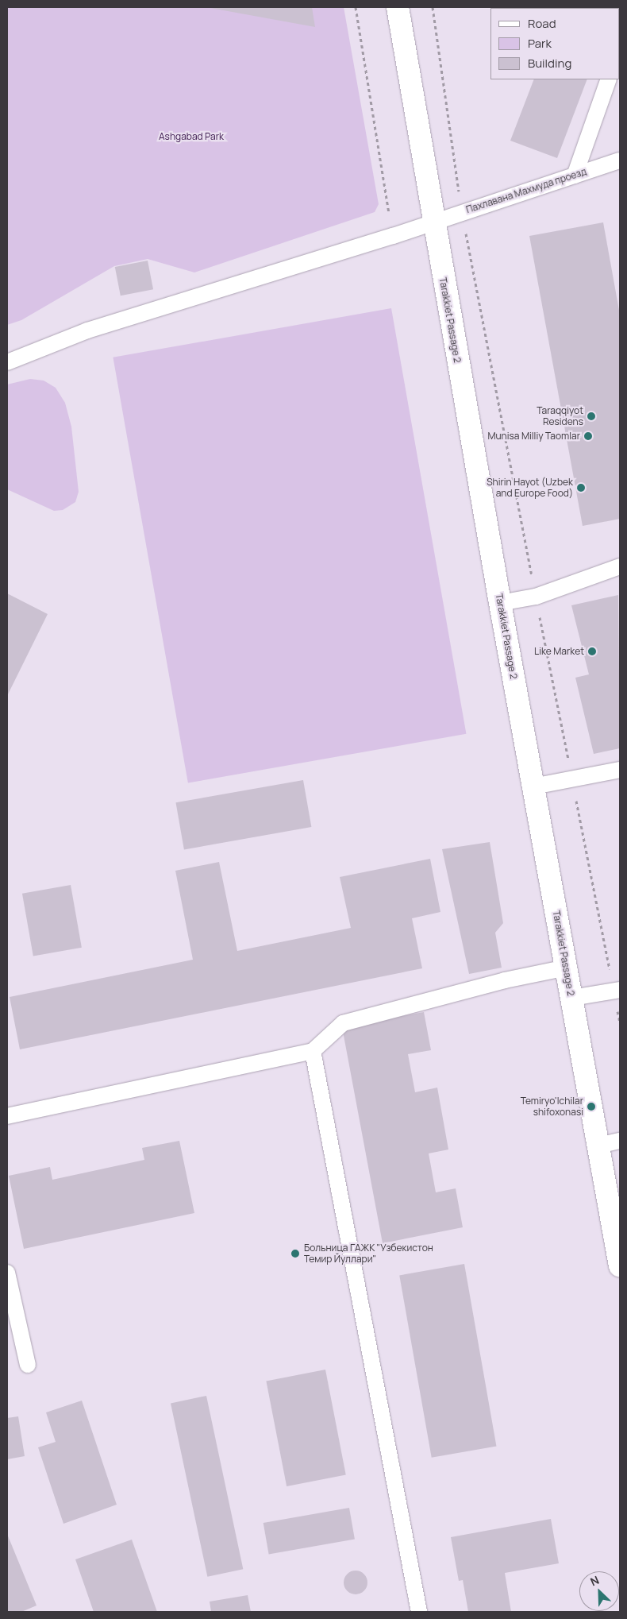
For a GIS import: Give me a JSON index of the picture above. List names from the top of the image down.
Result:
{
  "streets": {
    "main road": ["Tarakkiet Passage 2"],
    "lane": ["Пахлавана Махмуда проезд"]
  },
  "crossings": [
    ["Пахлавана Махмуда проезд", "Tarakkiet Passage 2"]
  ],
  "parks": ["Ashgabad Park"],
  "places": [
    "Taraqqiyot Residens",
    "Munisa Milliy Taomlar",
    "Shirin Hayot (Uzbek and Europe Food)",
    "Like Market",
    "Temiryo'lchilar shifoxonasi",
    "Больница ГАЖК \"Узбекистон Темир Йуллари\""
  ],
  "legend": ["Road", "Park", "Building"],
  "north": "top left"
}
